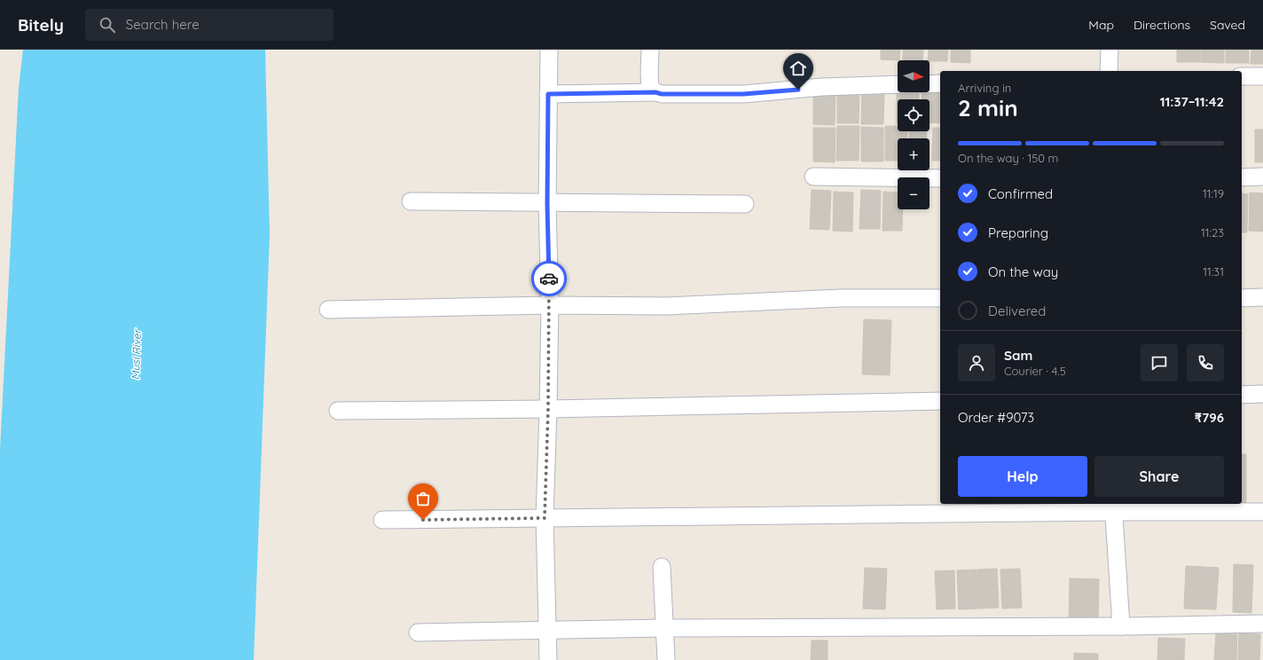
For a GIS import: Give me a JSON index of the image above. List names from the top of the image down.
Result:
{
  "water": ["Musi River"],
  "north": "right",
  "page": {
    "header": "Bitely",
    "search": "Search here",
    "nav": ["Map", "Directions", "Saved"],
    "map_buttons": ["+", "−"],
    "heading": ["2 min", "Arriving in", "11:37–11:42"],
    "panel": [
      "Sam",
      "Courier · 4.5",
      "Order #9073",
      "₹796"
    ],
    "bar": "On the way · 150 m",
    "list": [
      ["Confirmed", "11:19"],
      ["Preparing", "11:23"],
      ["On the way", "11:31"],
      "Delivered"
    ],
    "buttons": ["Help", "Share"]
  }
}
